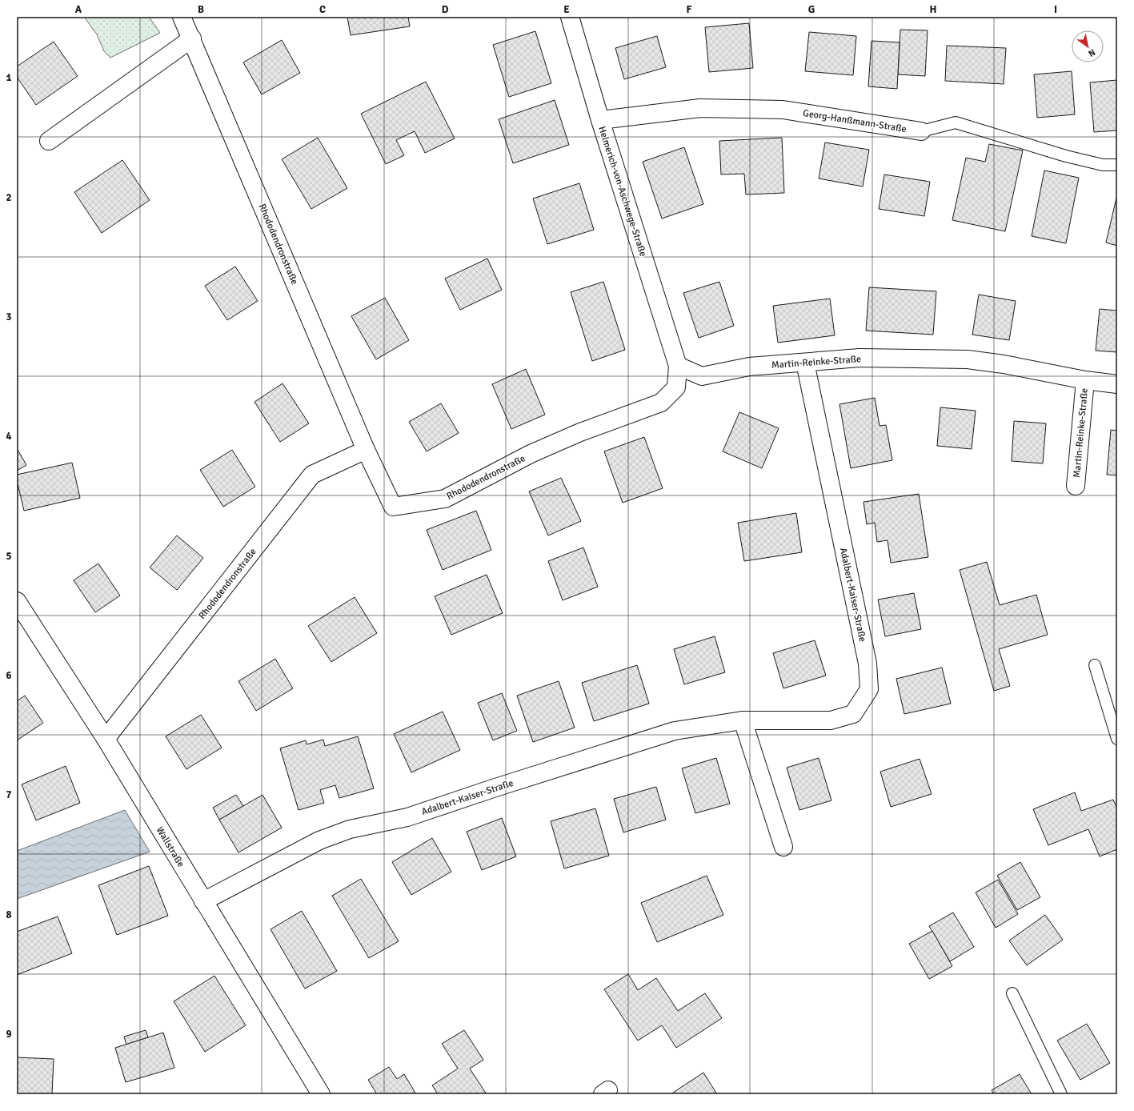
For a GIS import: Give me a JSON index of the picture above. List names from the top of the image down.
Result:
{
  "streets": {
    "street": [
      "Georg-Hanßmann-Straße",
      "Helmerich-von-Aschwege-Straße",
      "Rhododendronstraße",
      "Martin-Reinke-Straße",
      "Adalbert-Kaiser-Straße",
      "Wallstraße"
    ]
  },
  "crossings": [
    ["Georg-Hanßmann-Straße", "Helmerich-von-Aschwege-Straße"],
    ["Helmerich-von-Aschwege-Straße", "Rhododendronstraße"],
    ["Helmerich-von-Aschwege-Straße", "Martin-Reinke-Straße"],
    ["Rhododendronstraße", "Martin-Reinke-Straße"],
    ["Rhododendronstraße", "Wallstraße"],
    ["Martin-Reinke-Straße", "Adalbert-Kaiser-Straße"],
    ["Adalbert-Kaiser-Straße", "Wallstraße"]
  ],
  "north": "bottom right",
  "grid": {
    "columns": [
      "A",
      "B",
      "C",
      "D",
      "E",
      "F",
      "G",
      "H",
      "I"
    ],
    "rows": [
      "1",
      "2",
      "3",
      "4",
      "5",
      "6",
      "7",
      "8",
      "9"
    ]
  }
}
